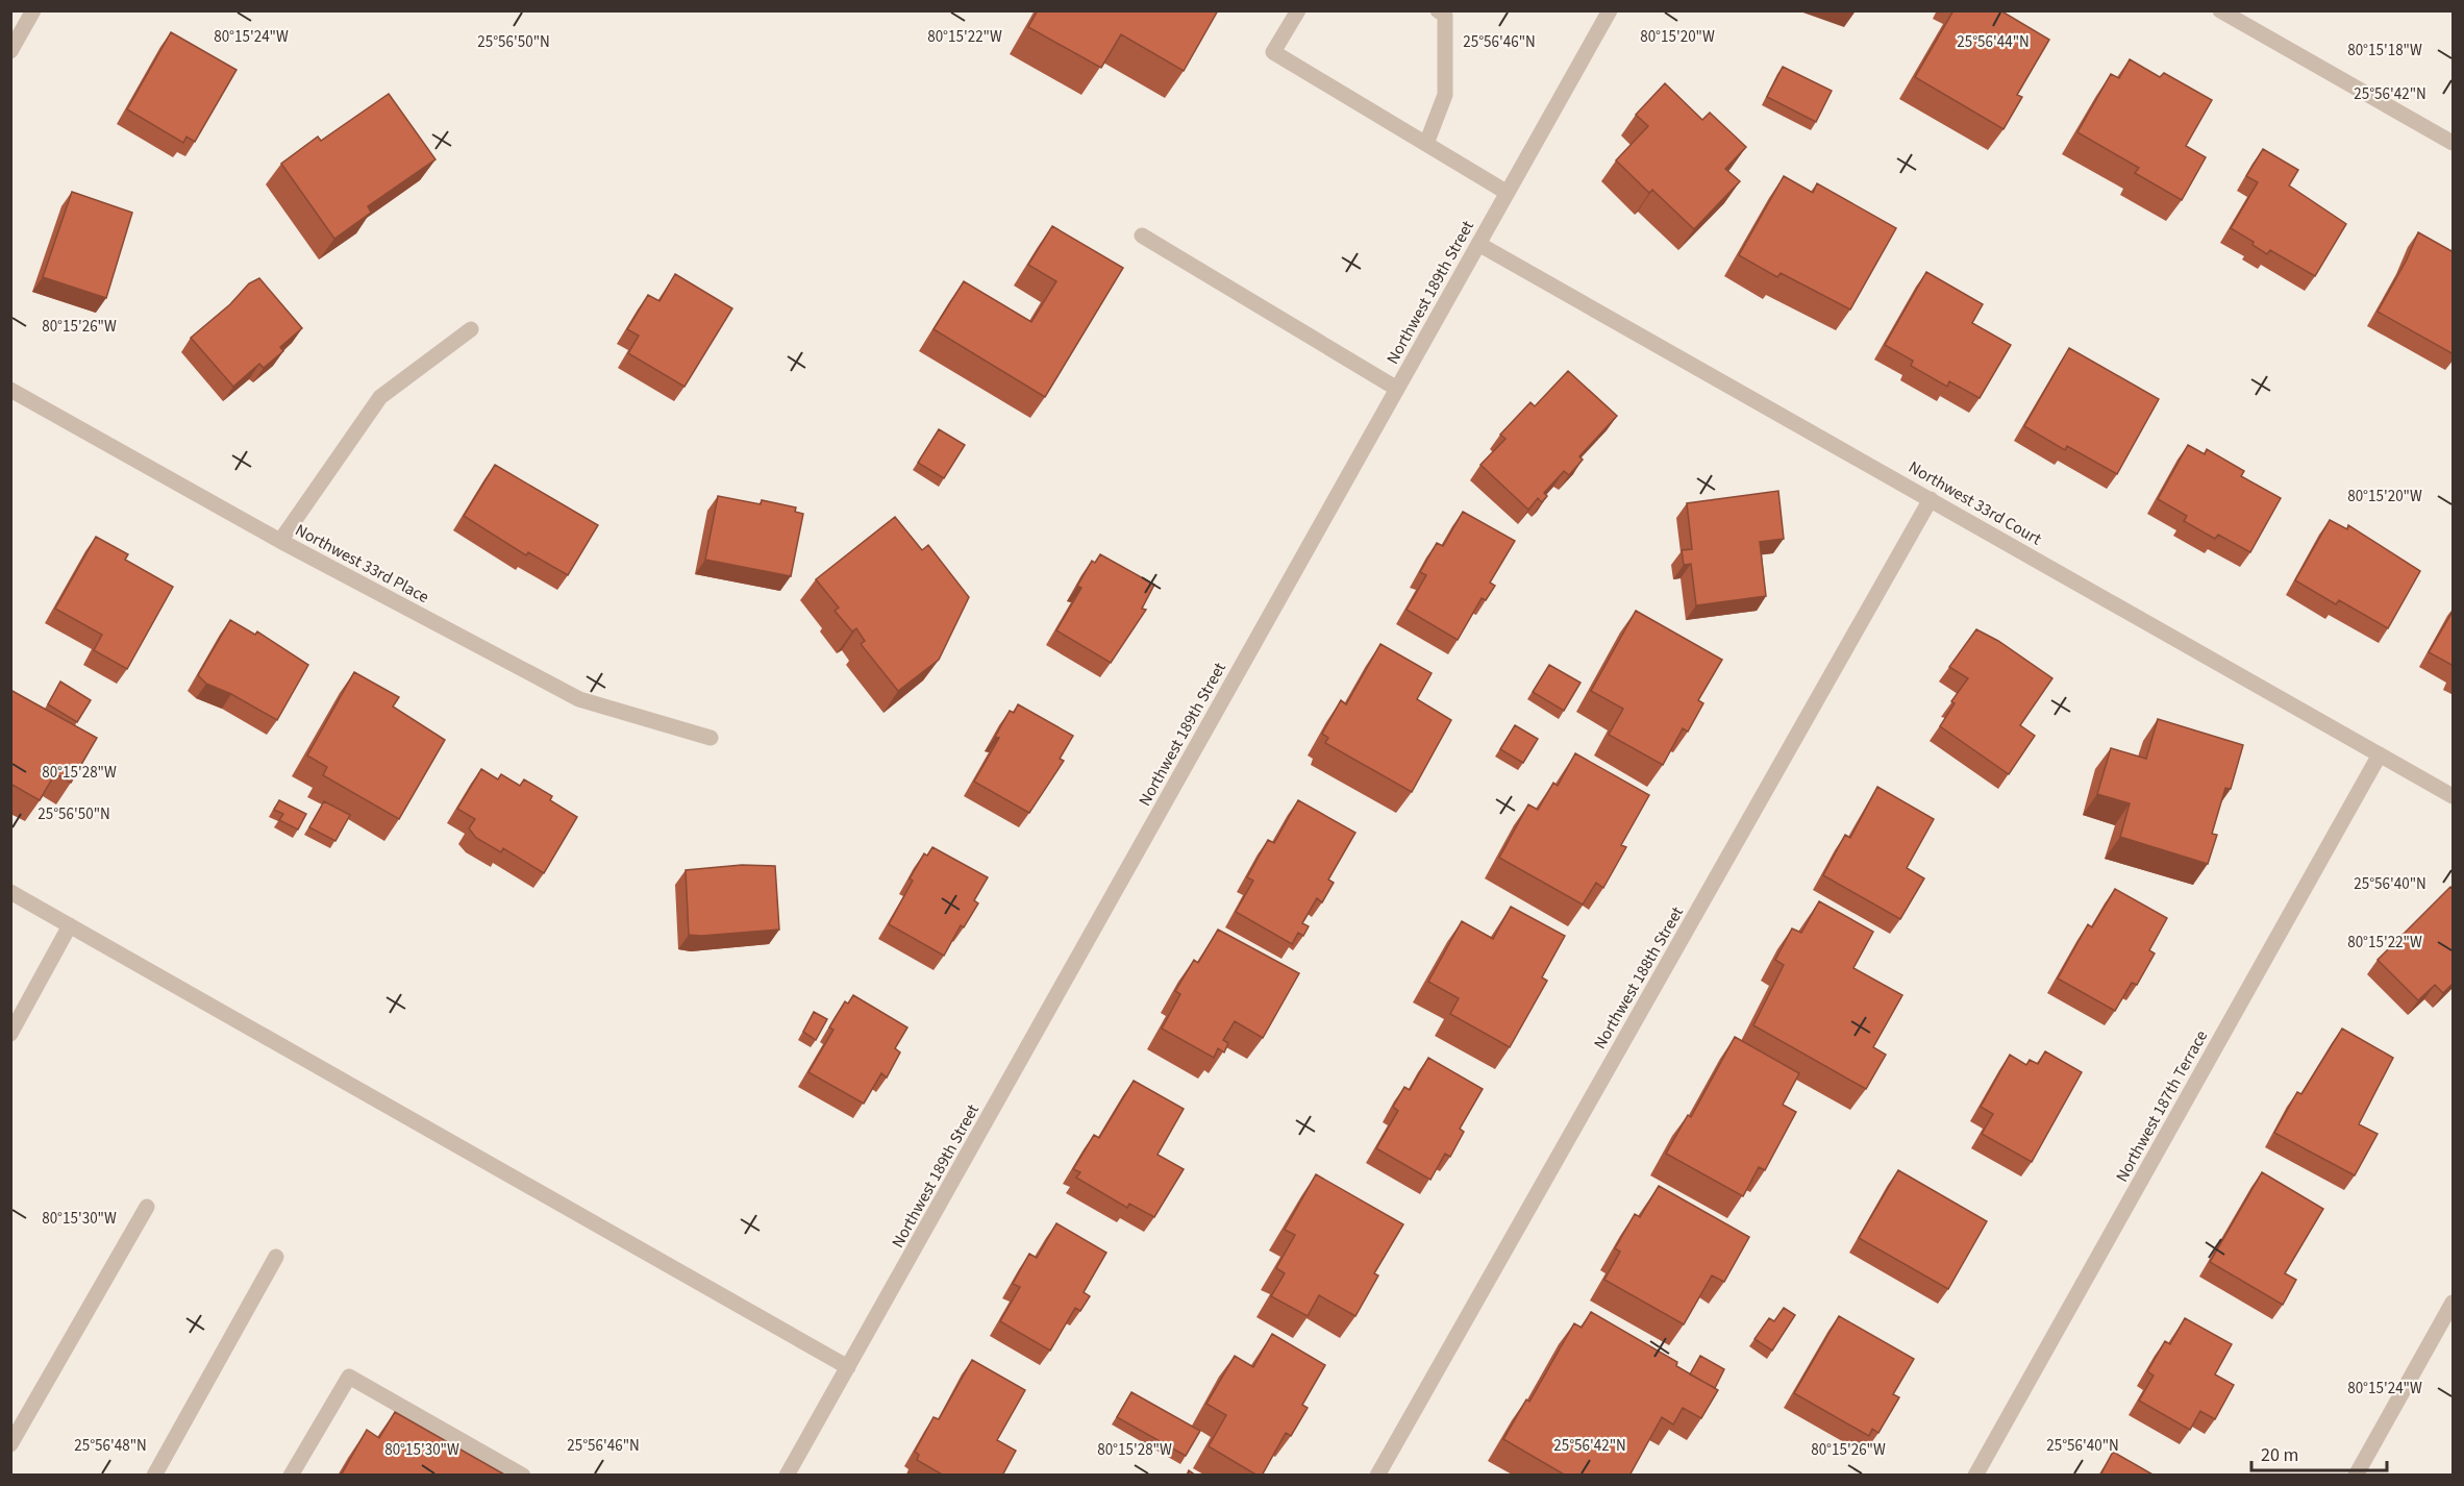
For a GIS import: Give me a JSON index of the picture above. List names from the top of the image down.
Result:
{
  "streets": {
    "street": [
      "Northwest 189th Street",
      "Northwest 33rd Court",
      "Northwest 33rd Place",
      "Northwest 188th Street",
      "Northwest 187th Terrace"
    ]
  },
  "crossings": [
    ["Northwest 189th Street", "Northwest 33rd Court"],
    ["Northwest 33rd Court", "Northwest 188th Street"],
    ["Northwest 33rd Court", "Northwest 187th Terrace"]
  ],
  "scale_bar": "20 m",
  "coordinates": [
    "80°15'24\"W",
    "80°15'20\"W",
    "80°15'22\"W",
    "25°56'50\"N",
    "25°56'46\"N",
    "25°56'44\"N",
    "80°15'18\"W",
    "25°56'42\"N",
    "80°15'26\"W",
    "80°15'28\"W",
    "25°56'40\"N",
    "80°15'30\"W",
    "25°56'48\"N"
  ]
}
